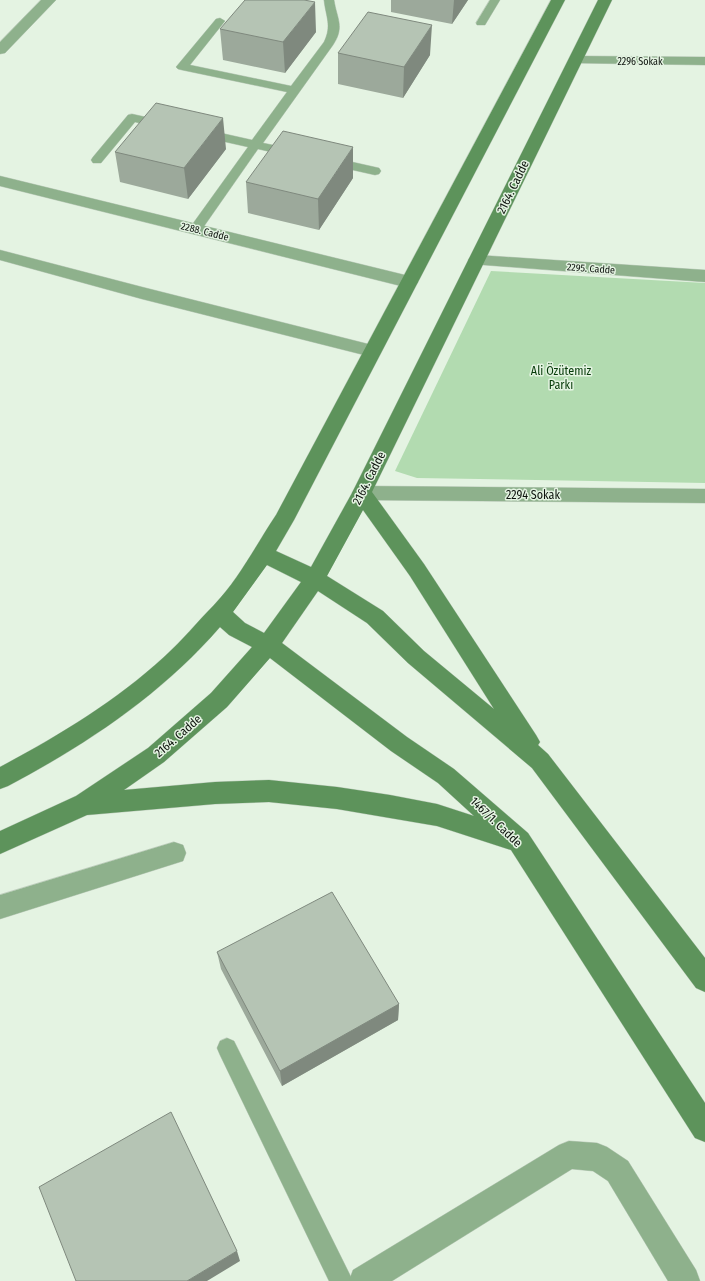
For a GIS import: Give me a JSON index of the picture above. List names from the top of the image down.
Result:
{
  "streets": {
    "main road": ["2164. Cadde", "1467/1. Cadde"],
    "street": [
      "2296 Sokak",
      "2288. Cadde",
      "2295. Cadde",
      "2294 Sokak"
    ]
  },
  "crossings": [
    ["2296 Sokak", "2164. Cadde"],
    ["2164. Cadde", "2295. Cadde"],
    ["2164. Cadde", "2294 Sokak"],
    ["2164. Cadde", "1467/1. Cadde"]
  ],
  "parks": ["Ali Özütemiz Parkı"]
}
